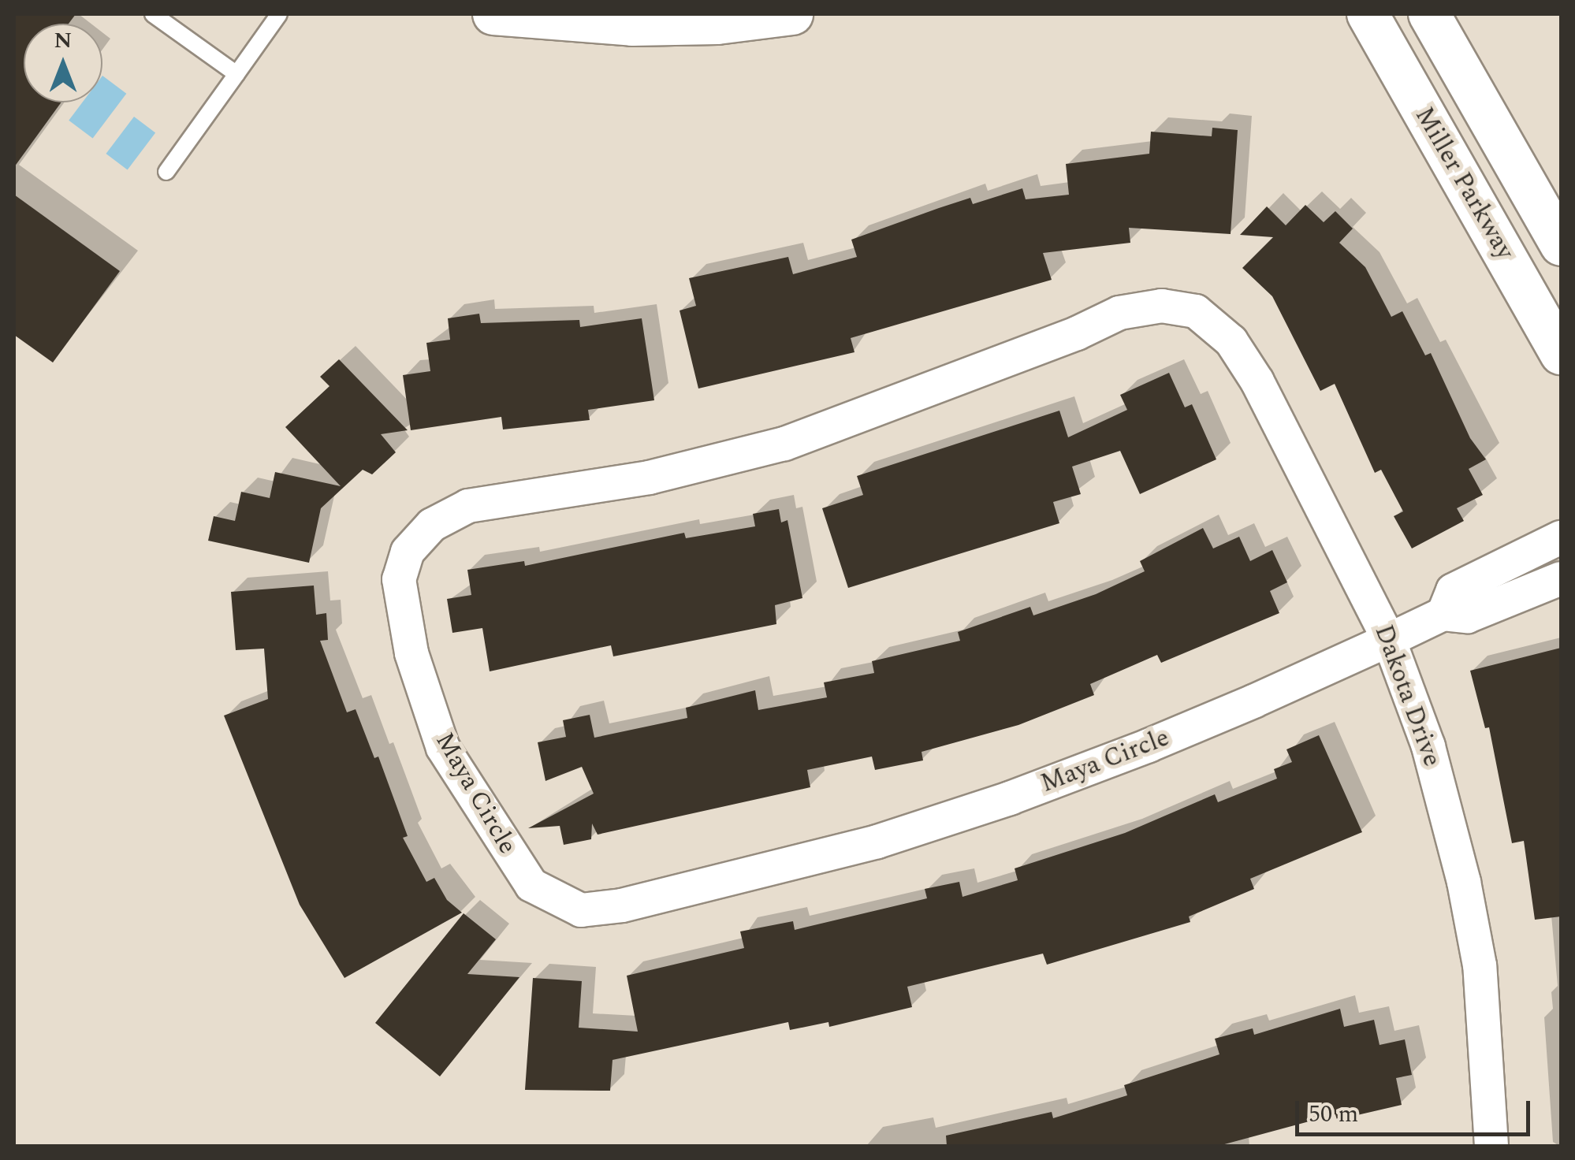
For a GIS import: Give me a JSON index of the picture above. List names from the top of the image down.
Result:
{
  "streets": {
    "street": ["Miller Parkway", "Dakota Drive", "Maya Circle"]
  },
  "crossings": [
    ["Dakota Drive", "Maya Circle"]
  ],
  "scale_bar": "50 m",
  "north": "top"
}
